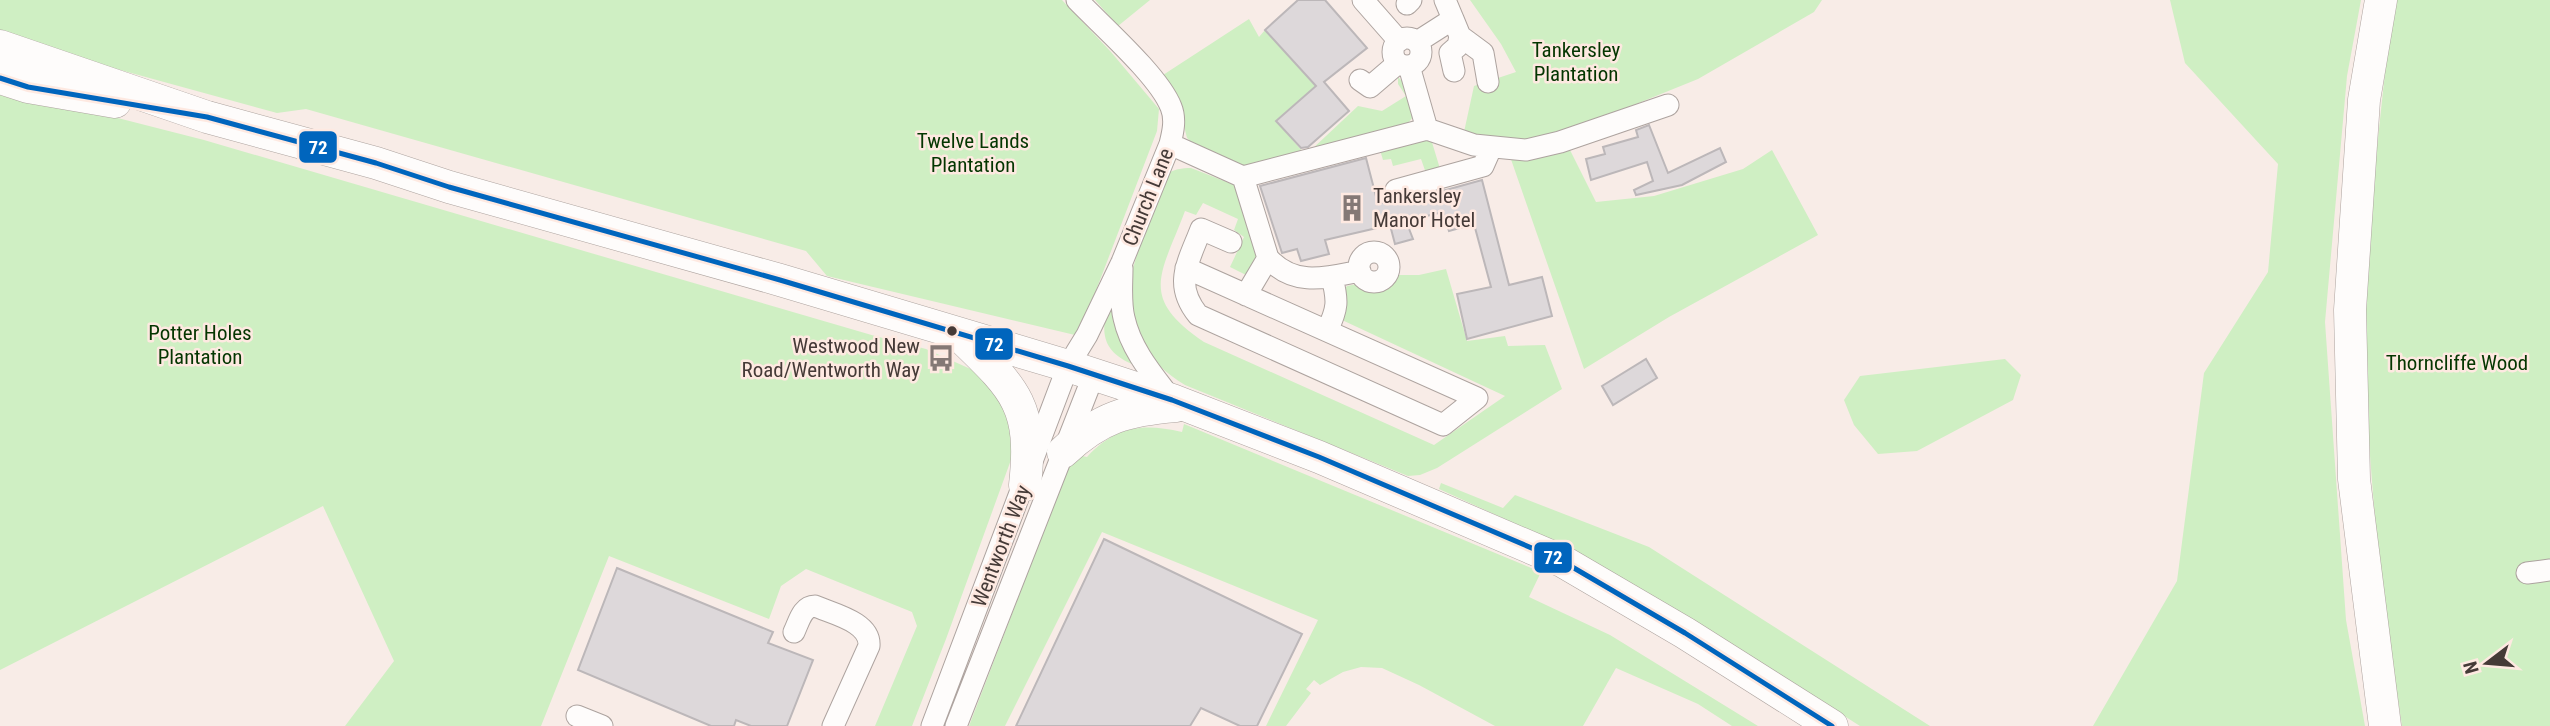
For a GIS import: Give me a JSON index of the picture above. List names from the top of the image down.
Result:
{
  "streets": {
    "street": ["Church Lane", "Wentworth Way"]
  },
  "crossings": [
    ["Church Lane", "Wentworth Way"]
  ],
  "parks": [
    "Tankersley Plantation",
    "Twelve Lands Plantation",
    "Potter Holes Plantation",
    "Thorncliffe Wood"
  ],
  "places": {
    "building": ["Tankersley Manor Hotel"],
    "bus stop": ["Westwood New Road/Wentworth Way"]
  },
  "lines": ["transit line 72"],
  "north": "left"
}
